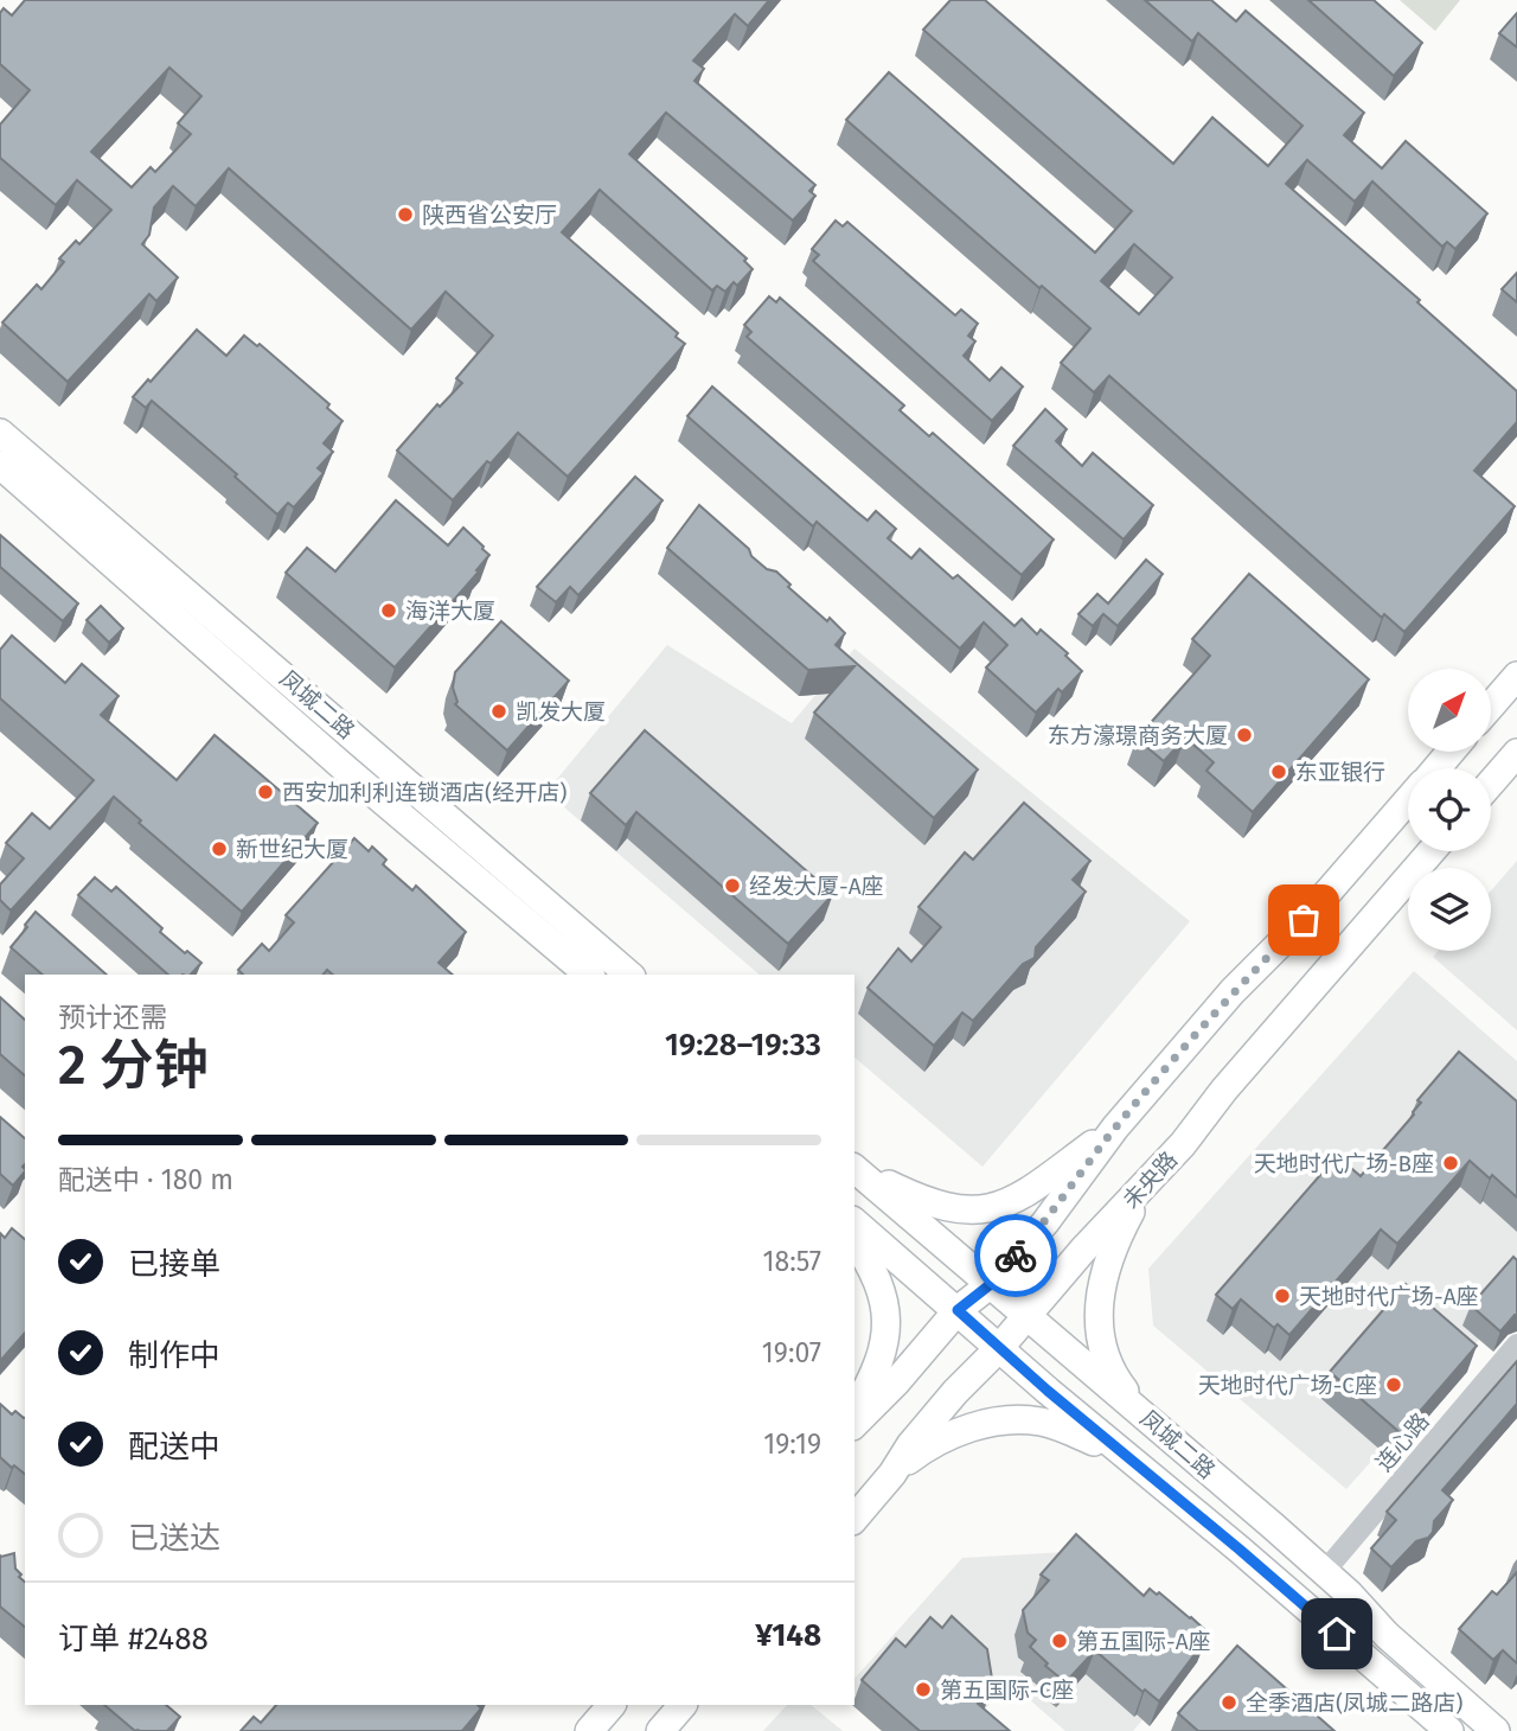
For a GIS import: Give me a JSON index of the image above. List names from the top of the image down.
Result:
{
  "streets": {
    "main road": ["凤城二路", "未央路"],
    "street": ["连心路"]
  },
  "crossings": [
    ["凤城二路", "未央路"],
    ["凤城二路", "连心路"]
  ],
  "places": [
    "陕西省公安厅",
    "海洋大厦",
    "凯发大厦",
    "东方濠璟商务大厦",
    "东亚银行",
    "西安加利利连锁酒店(经开店)",
    "新世纪大厦",
    "经发大厦-A座",
    "天地时代广场-B座",
    "天地时代广场-A座",
    "天地时代广场-C座",
    "第五国际-A座",
    "第五国际-C座",
    "全季酒店(凤城二路店)"
  ],
  "north": "top right",
  "page": {
    "heading": ["2 分钟", "预计还需", "19:28–19:33"],
    "panel": ["订单 #2488", "¥148"],
    "bar": "配送中 · 180 m",
    "list": [
      ["已接单", "18:57"],
      ["制作中", "19:07"],
      ["配送中", "19:19"],
      "已送达"
    ]
  }
}
